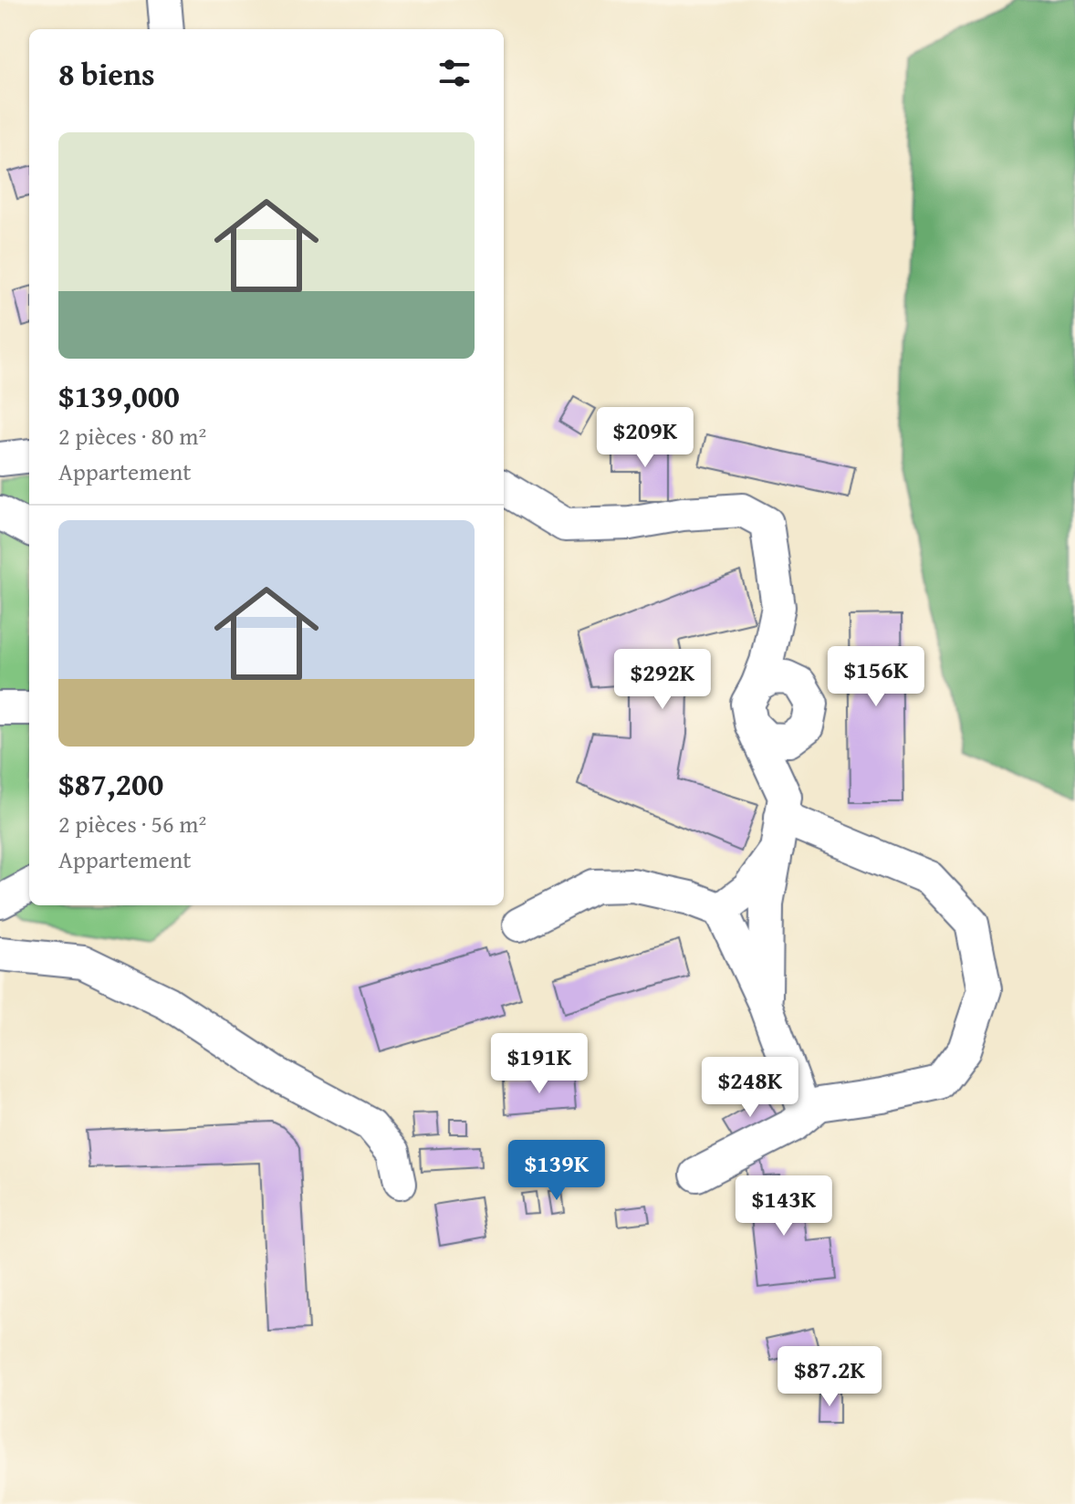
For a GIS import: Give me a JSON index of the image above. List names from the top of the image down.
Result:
{
  "page": {
    "heading": "8 biens",
    "list": [
      {
        "name": "$139,000",
        "note": "2 pièces · 80 m² · Appartement"
      },
      {
        "name": "$87,200",
        "note": "2 pièces · 56 m² · Appartement"
      }
    ],
    "price": [
      "$209K",
      "$156K",
      "$292K",
      "$191K",
      "$248K",
      "$139K",
      "$143K",
      "$87.2K"
    ]
  }
}
